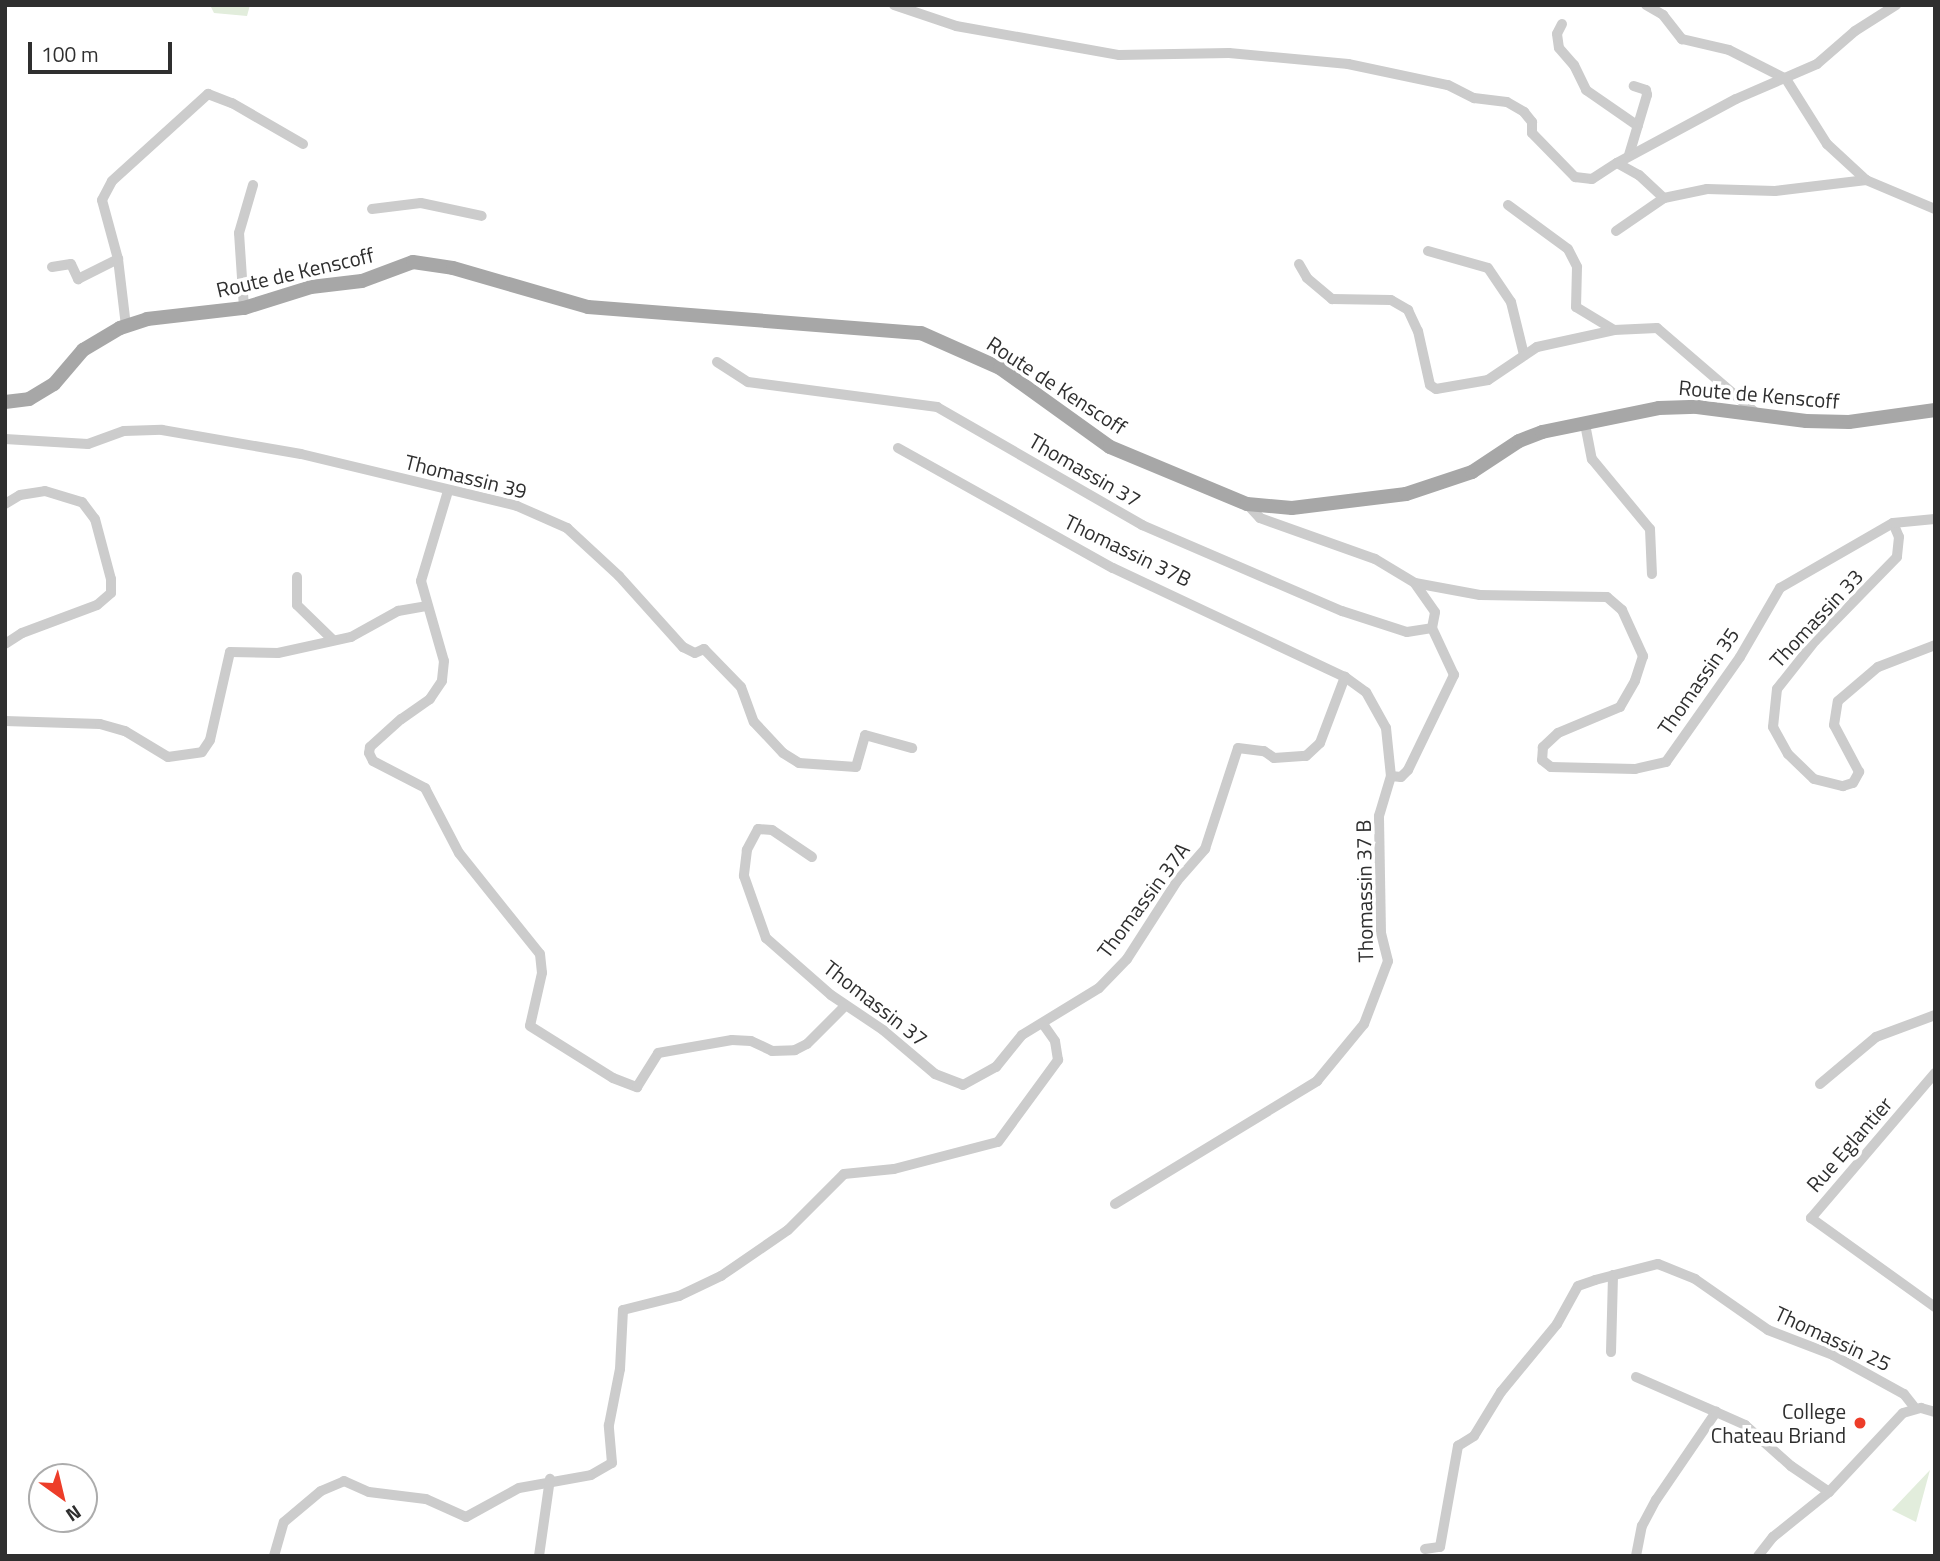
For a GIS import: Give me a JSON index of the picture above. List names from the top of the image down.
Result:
{
  "streets": {
    "main road": ["Route de Kenscoff"],
    "street": [
      "Thomassin 37",
      "Thomassin 39",
      "Thomassin 37B",
      "Thomassin 33",
      "Thomassin 35",
      "Thomassin 37 B",
      "Thomassin 37A",
      "Rue Eglantier",
      "Thomassin 25"
    ]
  },
  "crossings": [
    ["Thomassin 37", "Thomassin 37A"],
    ["Thomassin 37B", "Thomassin 37A"],
    ["Thomassin 33", "Thomassin 35"]
  ],
  "places": ["College Chateau Briand"],
  "scale_bar": "100 m",
  "north": "bottom right"
}
